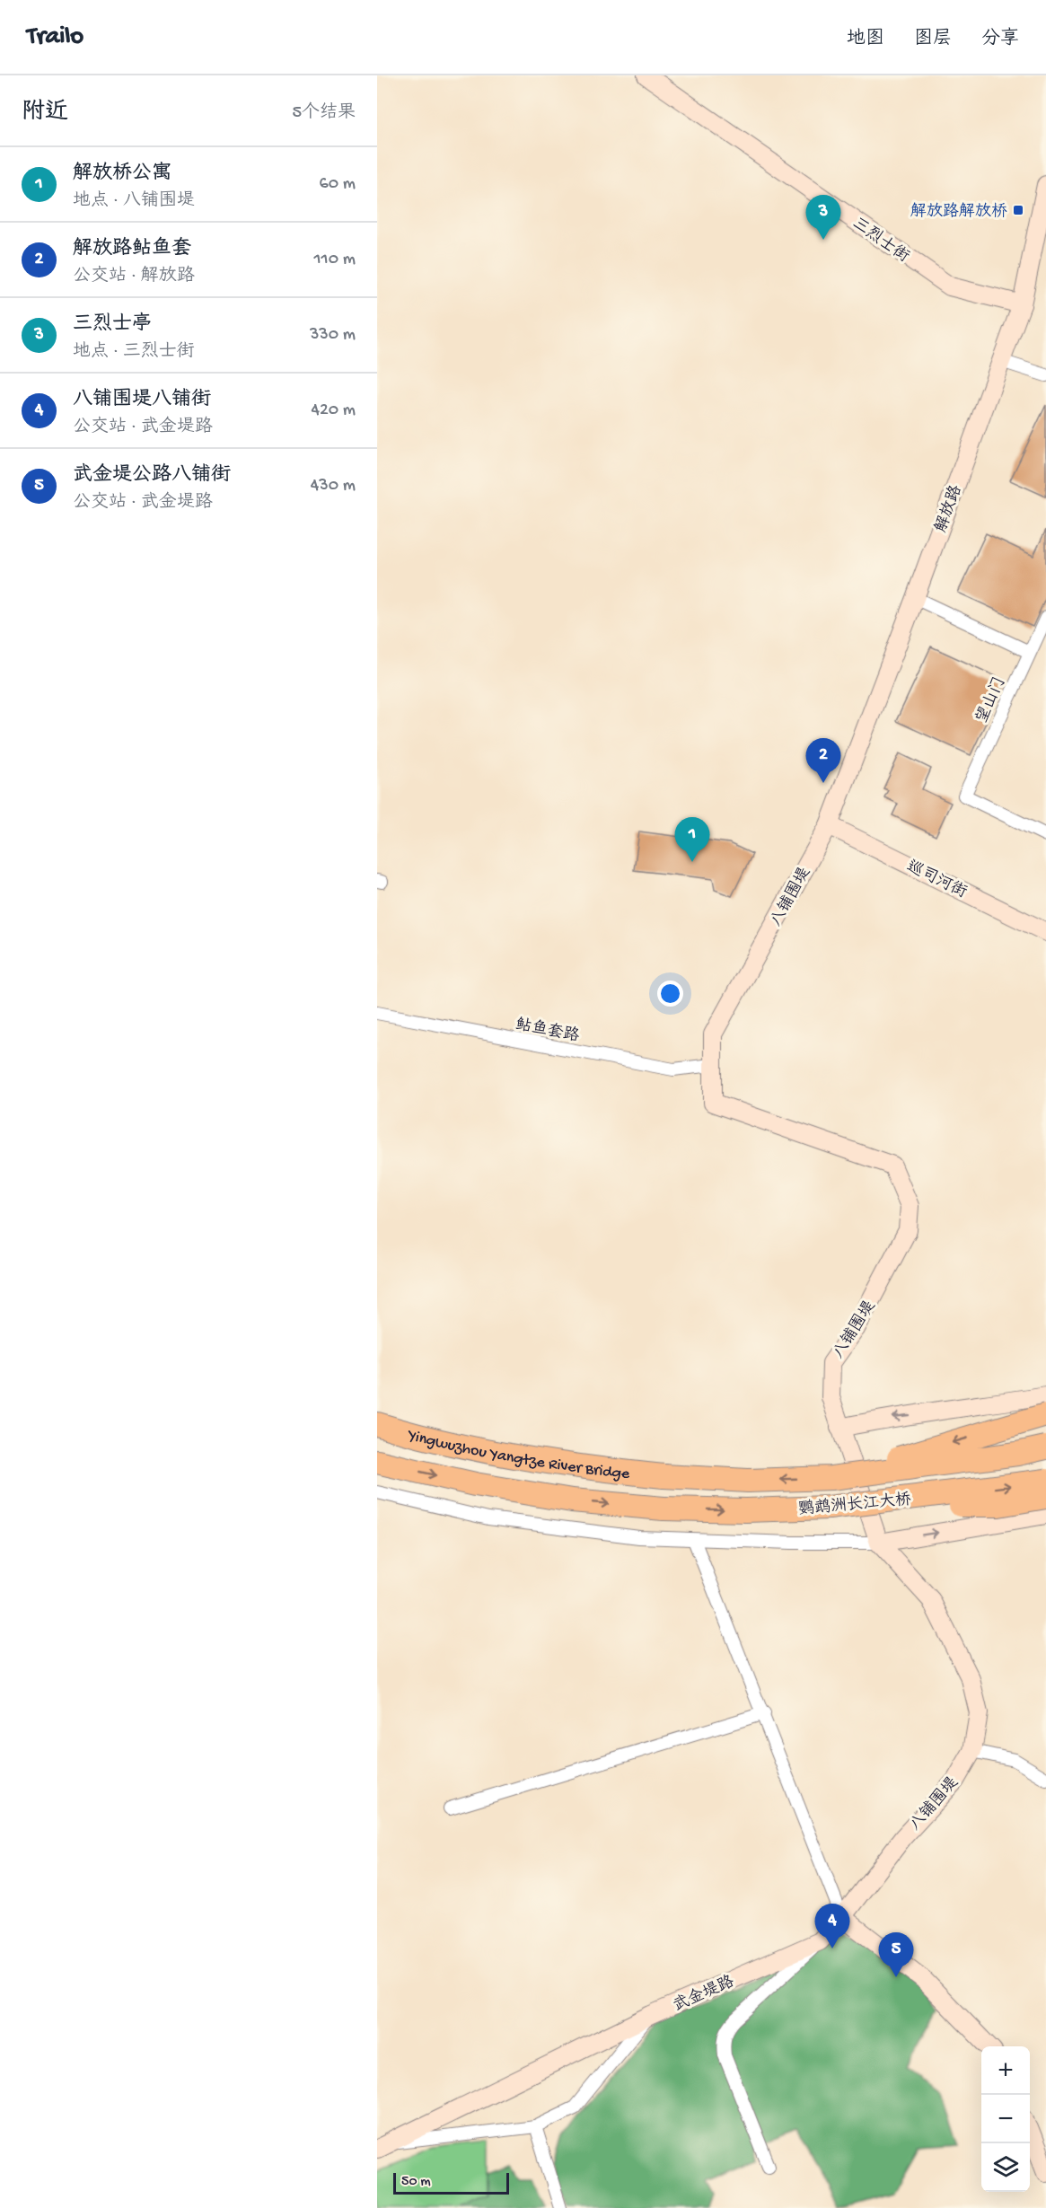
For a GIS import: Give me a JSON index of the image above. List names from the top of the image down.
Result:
{
  "streets": {
    "highway": ["鹦鹉洲长江大桥"],
    "street": [
      "三烈士街",
      "解放路",
      "望山门",
      "巡司河街",
      "八铺围堤",
      "鲇鱼套路",
      "武金堤路"
    ]
  },
  "crossings": [
    ["三烈士街", "解放路"],
    ["解放路", "巡司河街"],
    ["解放路", "八铺围堤"],
    ["巡司河街", "八铺围堤"],
    ["八铺围堤", "鲇鱼套路"],
    ["八铺围堤", "武金堤路"]
  ],
  "places": {
    "transit": ["解放路解放桥"]
  },
  "scale_bar": "50 m",
  "page": {
    "header": "Trailo",
    "nav": ["地图", "图层", "分享"],
    "heading": ["附近", "5个结果"],
    "list": [
      {
        "mark": "1",
        "name": "解放桥公寓",
        "note": "地点 · 八铺围堤",
        "value": "60 m"
      },
      {
        "mark": "2",
        "name": "解放路鲇鱼套",
        "note": "公交站 · 解放路",
        "value": "110 m"
      },
      {
        "mark": "3",
        "name": "三烈士亭",
        "note": "地点 · 三烈士街",
        "value": "330 m"
      },
      {
        "mark": "4",
        "name": "八铺围堤八铺街",
        "note": "公交站 · 武金堤路",
        "value": "420 m"
      },
      {
        "mark": "5",
        "name": "武金堤公路八铺街",
        "note": "公交站 · 武金堤路",
        "value": "430 m"
      }
    ],
    "pins": [
      "3",
      "2",
      "1",
      "4",
      "5"
    ],
    "map_buttons": ["+", "−"],
    "scale": "50 m"
  }
}
